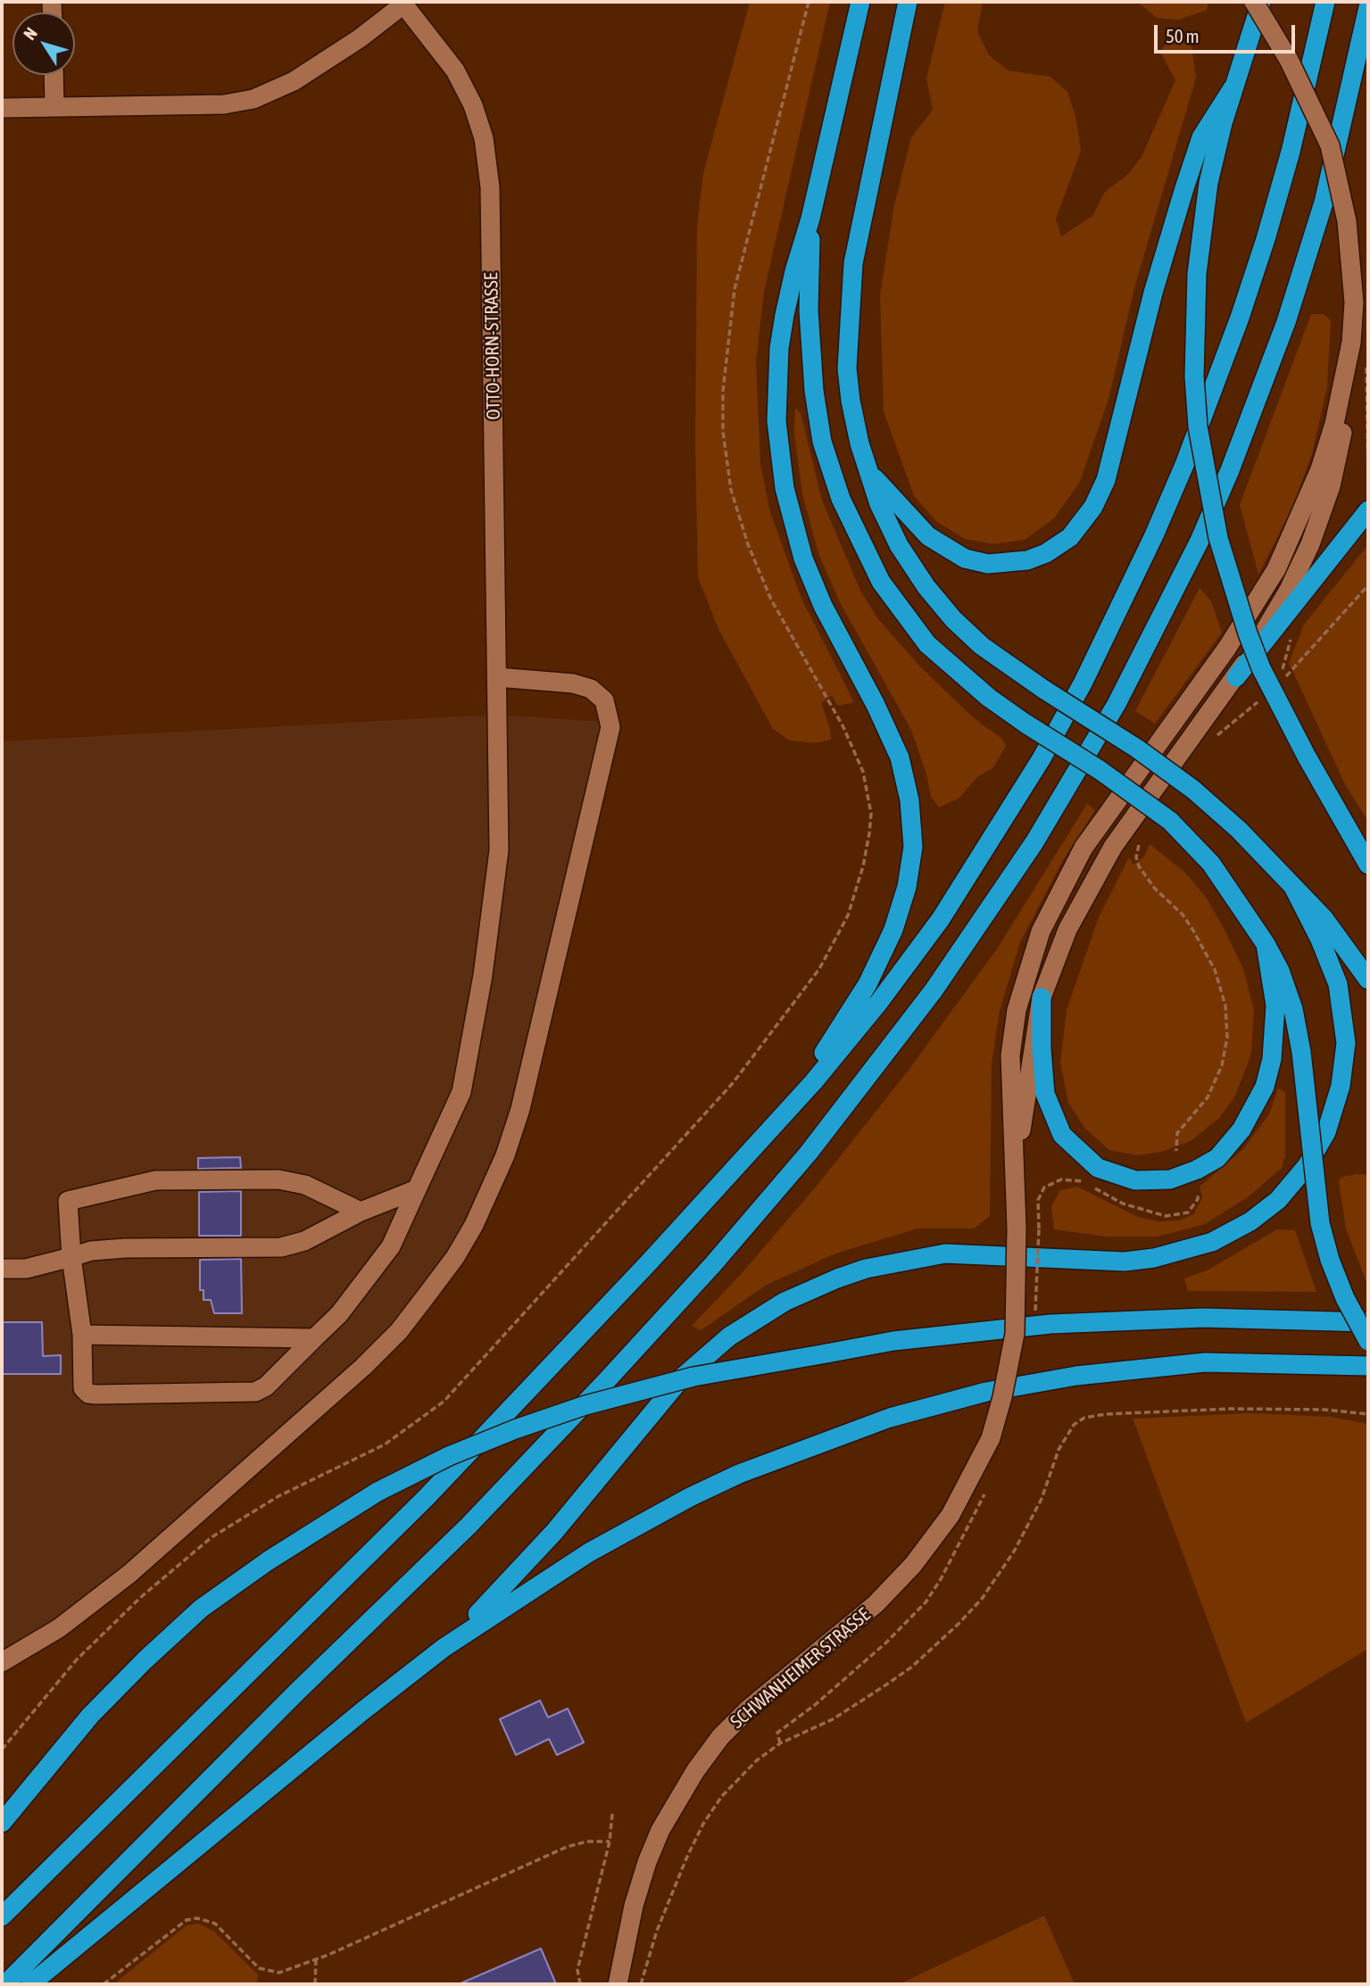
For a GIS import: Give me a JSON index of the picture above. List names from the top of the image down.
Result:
{
  "streets": {
    "street": ["OTTO-HORN-STRASSE", "SCHWANHEIMER STRASSE"]
  },
  "scale_bar": "50 m",
  "north": "top left"
}
